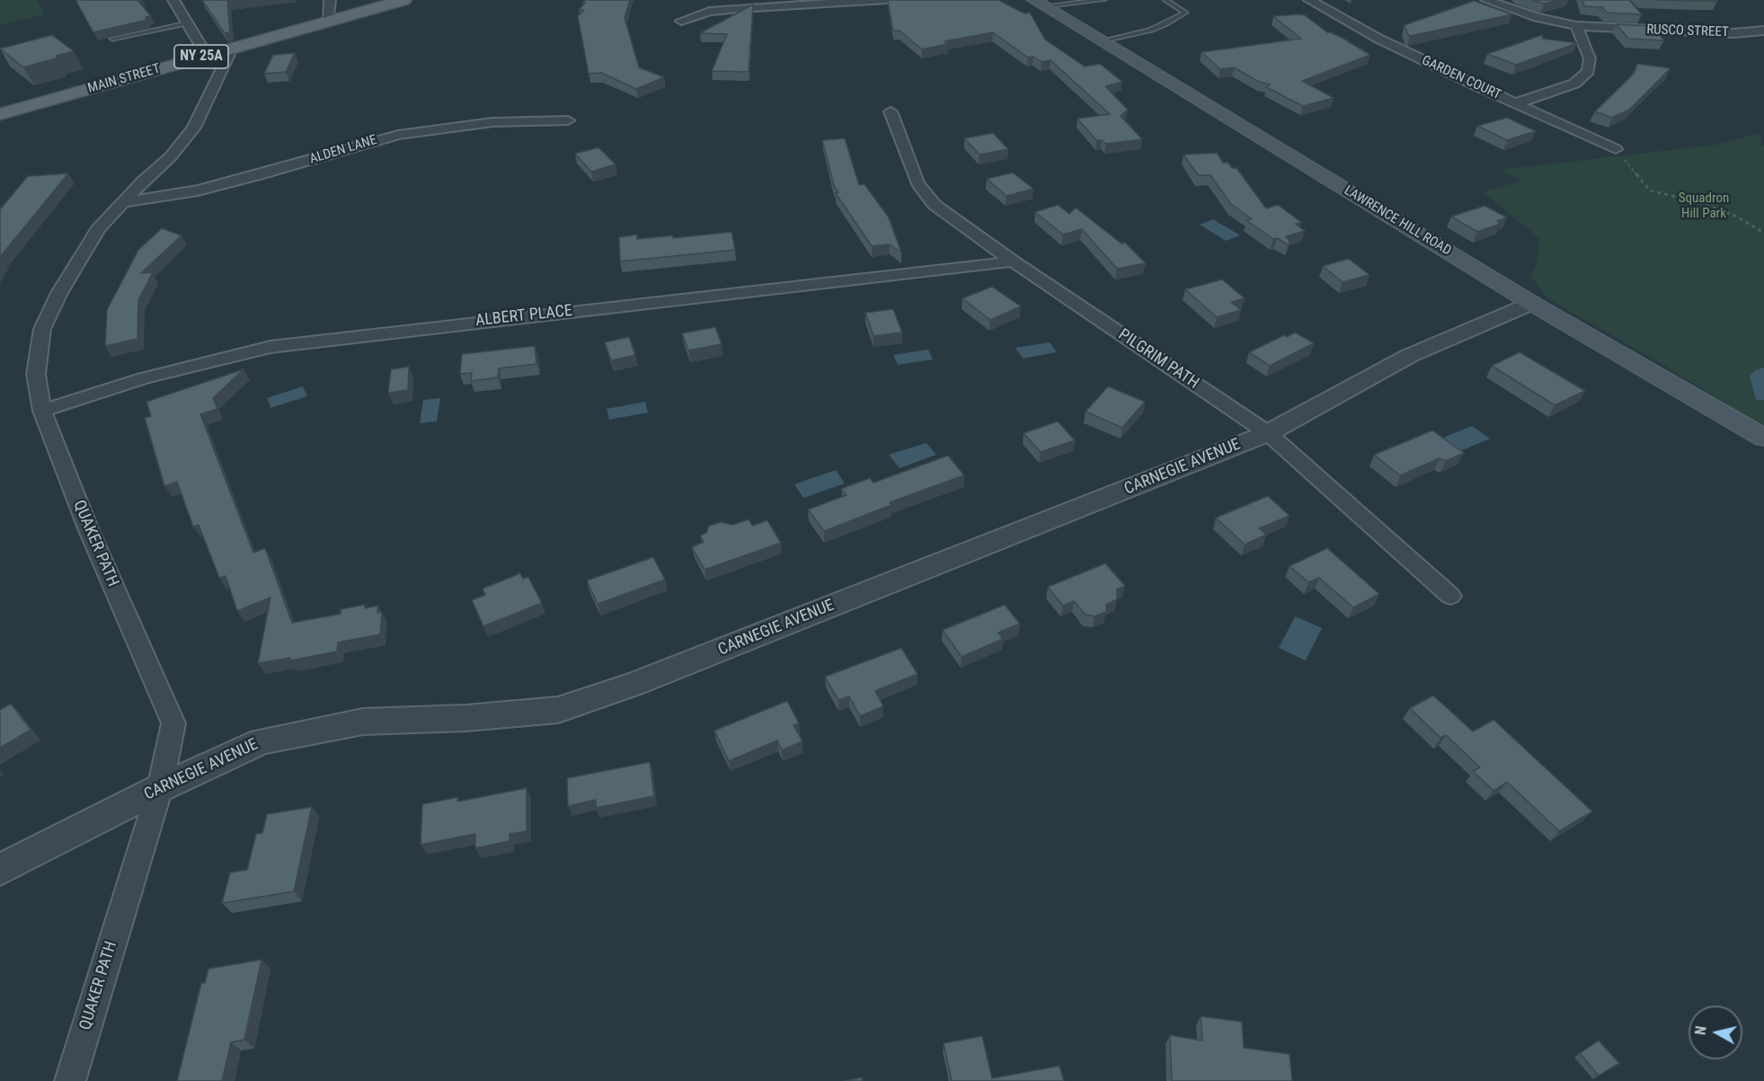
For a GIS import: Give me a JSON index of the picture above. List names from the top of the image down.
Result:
{
  "streets": {
    "main road": ["NY 25A", "MAIN STREET", "LAWRENCE HILL ROAD"],
    "street": [
      "RUSCO STREET",
      "GARDEN COURT",
      "ALDEN LANE",
      "ALBERT PLACE",
      "PILGRIM PATH",
      "CARNEGIE AVENUE",
      "QUAKER PATH"
    ]
  },
  "crossings": [
    ["MAIN STREET", "QUAKER PATH"],
    ["ALDEN LANE", "QUAKER PATH"],
    ["LAWRENCE HILL ROAD", "CARNEGIE AVENUE"],
    ["ALBERT PLACE", "PILGRIM PATH"],
    ["ALBERT PLACE", "QUAKER PATH"],
    ["PILGRIM PATH", "CARNEGIE AVENUE"],
    ["CARNEGIE AVENUE", "QUAKER PATH"]
  ],
  "parks": ["Squadron Hill Park"],
  "north": "left"
}
